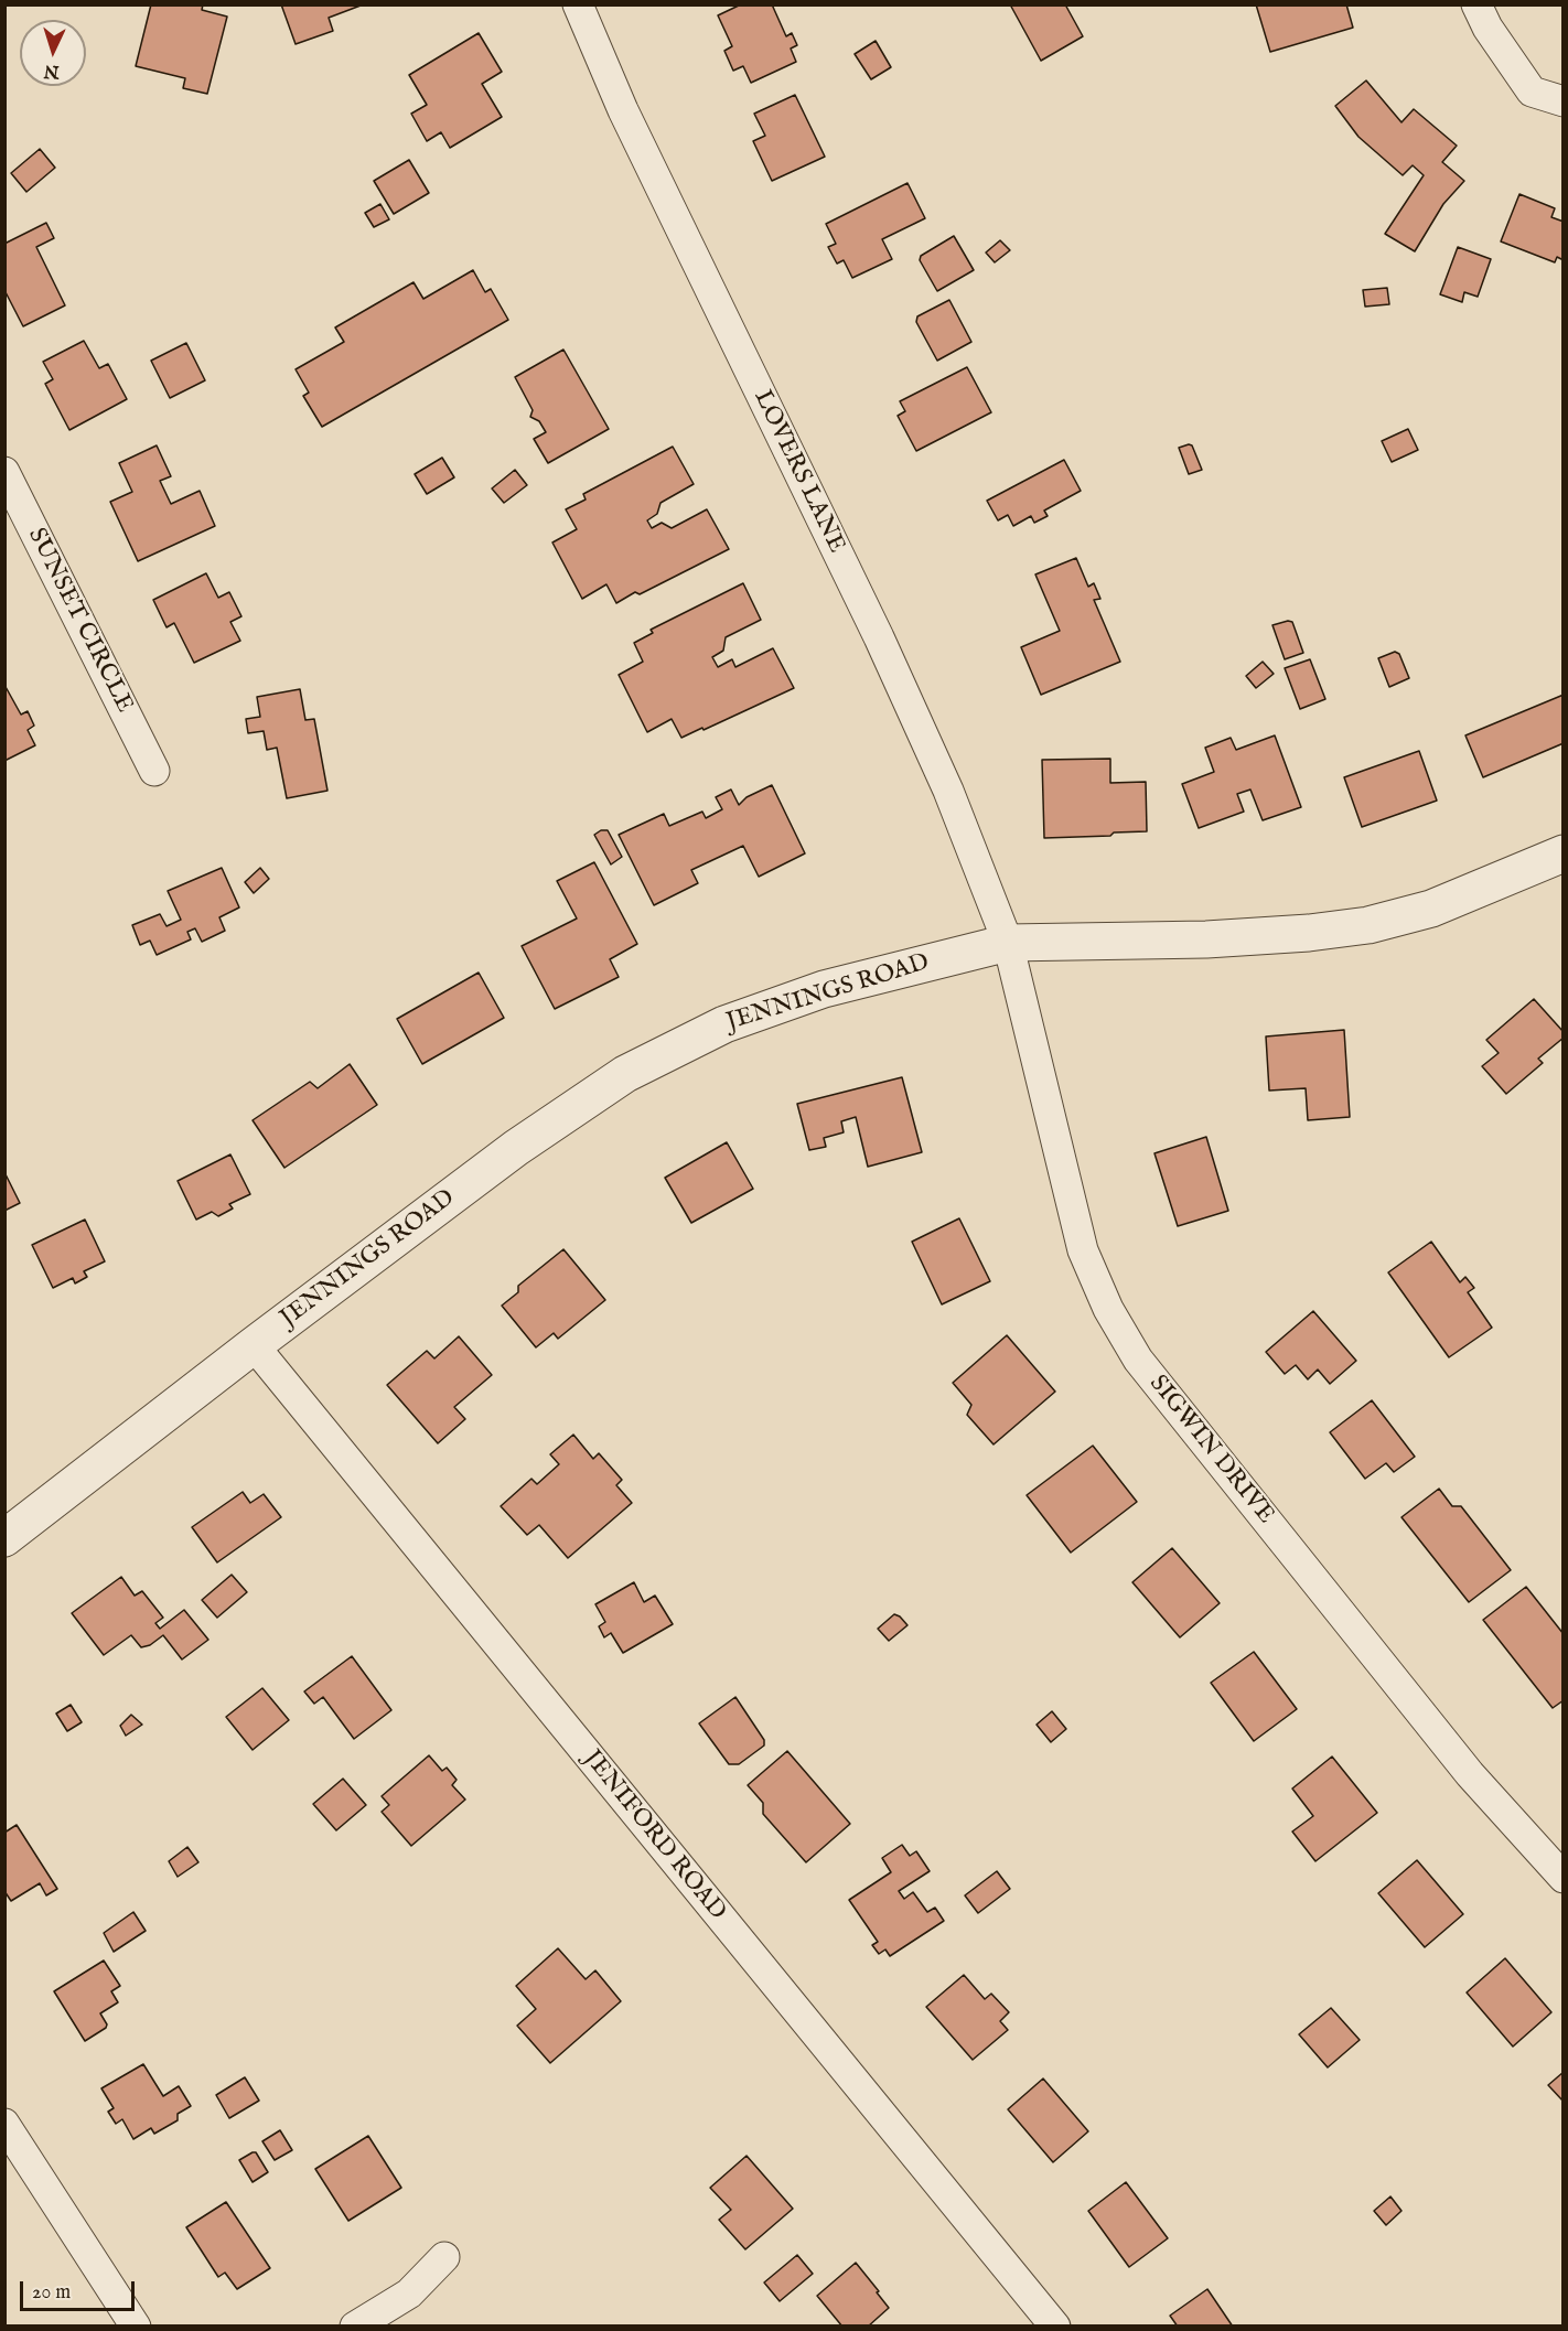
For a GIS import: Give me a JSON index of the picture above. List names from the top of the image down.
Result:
{
  "streets": {
    "street": [
      "LOVERS LANE",
      "SUNSET CIRCLE",
      "JENNINGS ROAD",
      "SIGWIN DRIVE",
      "JENIFORD ROAD"
    ]
  },
  "crossings": [
    ["LOVERS LANE", "JENNINGS ROAD"],
    ["LOVERS LANE", "SIGWIN DRIVE"],
    ["JENNINGS ROAD", "SIGWIN DRIVE"],
    ["JENNINGS ROAD", "JENIFORD ROAD"]
  ],
  "scale_bar": "20 m",
  "north": "bottom"
}
